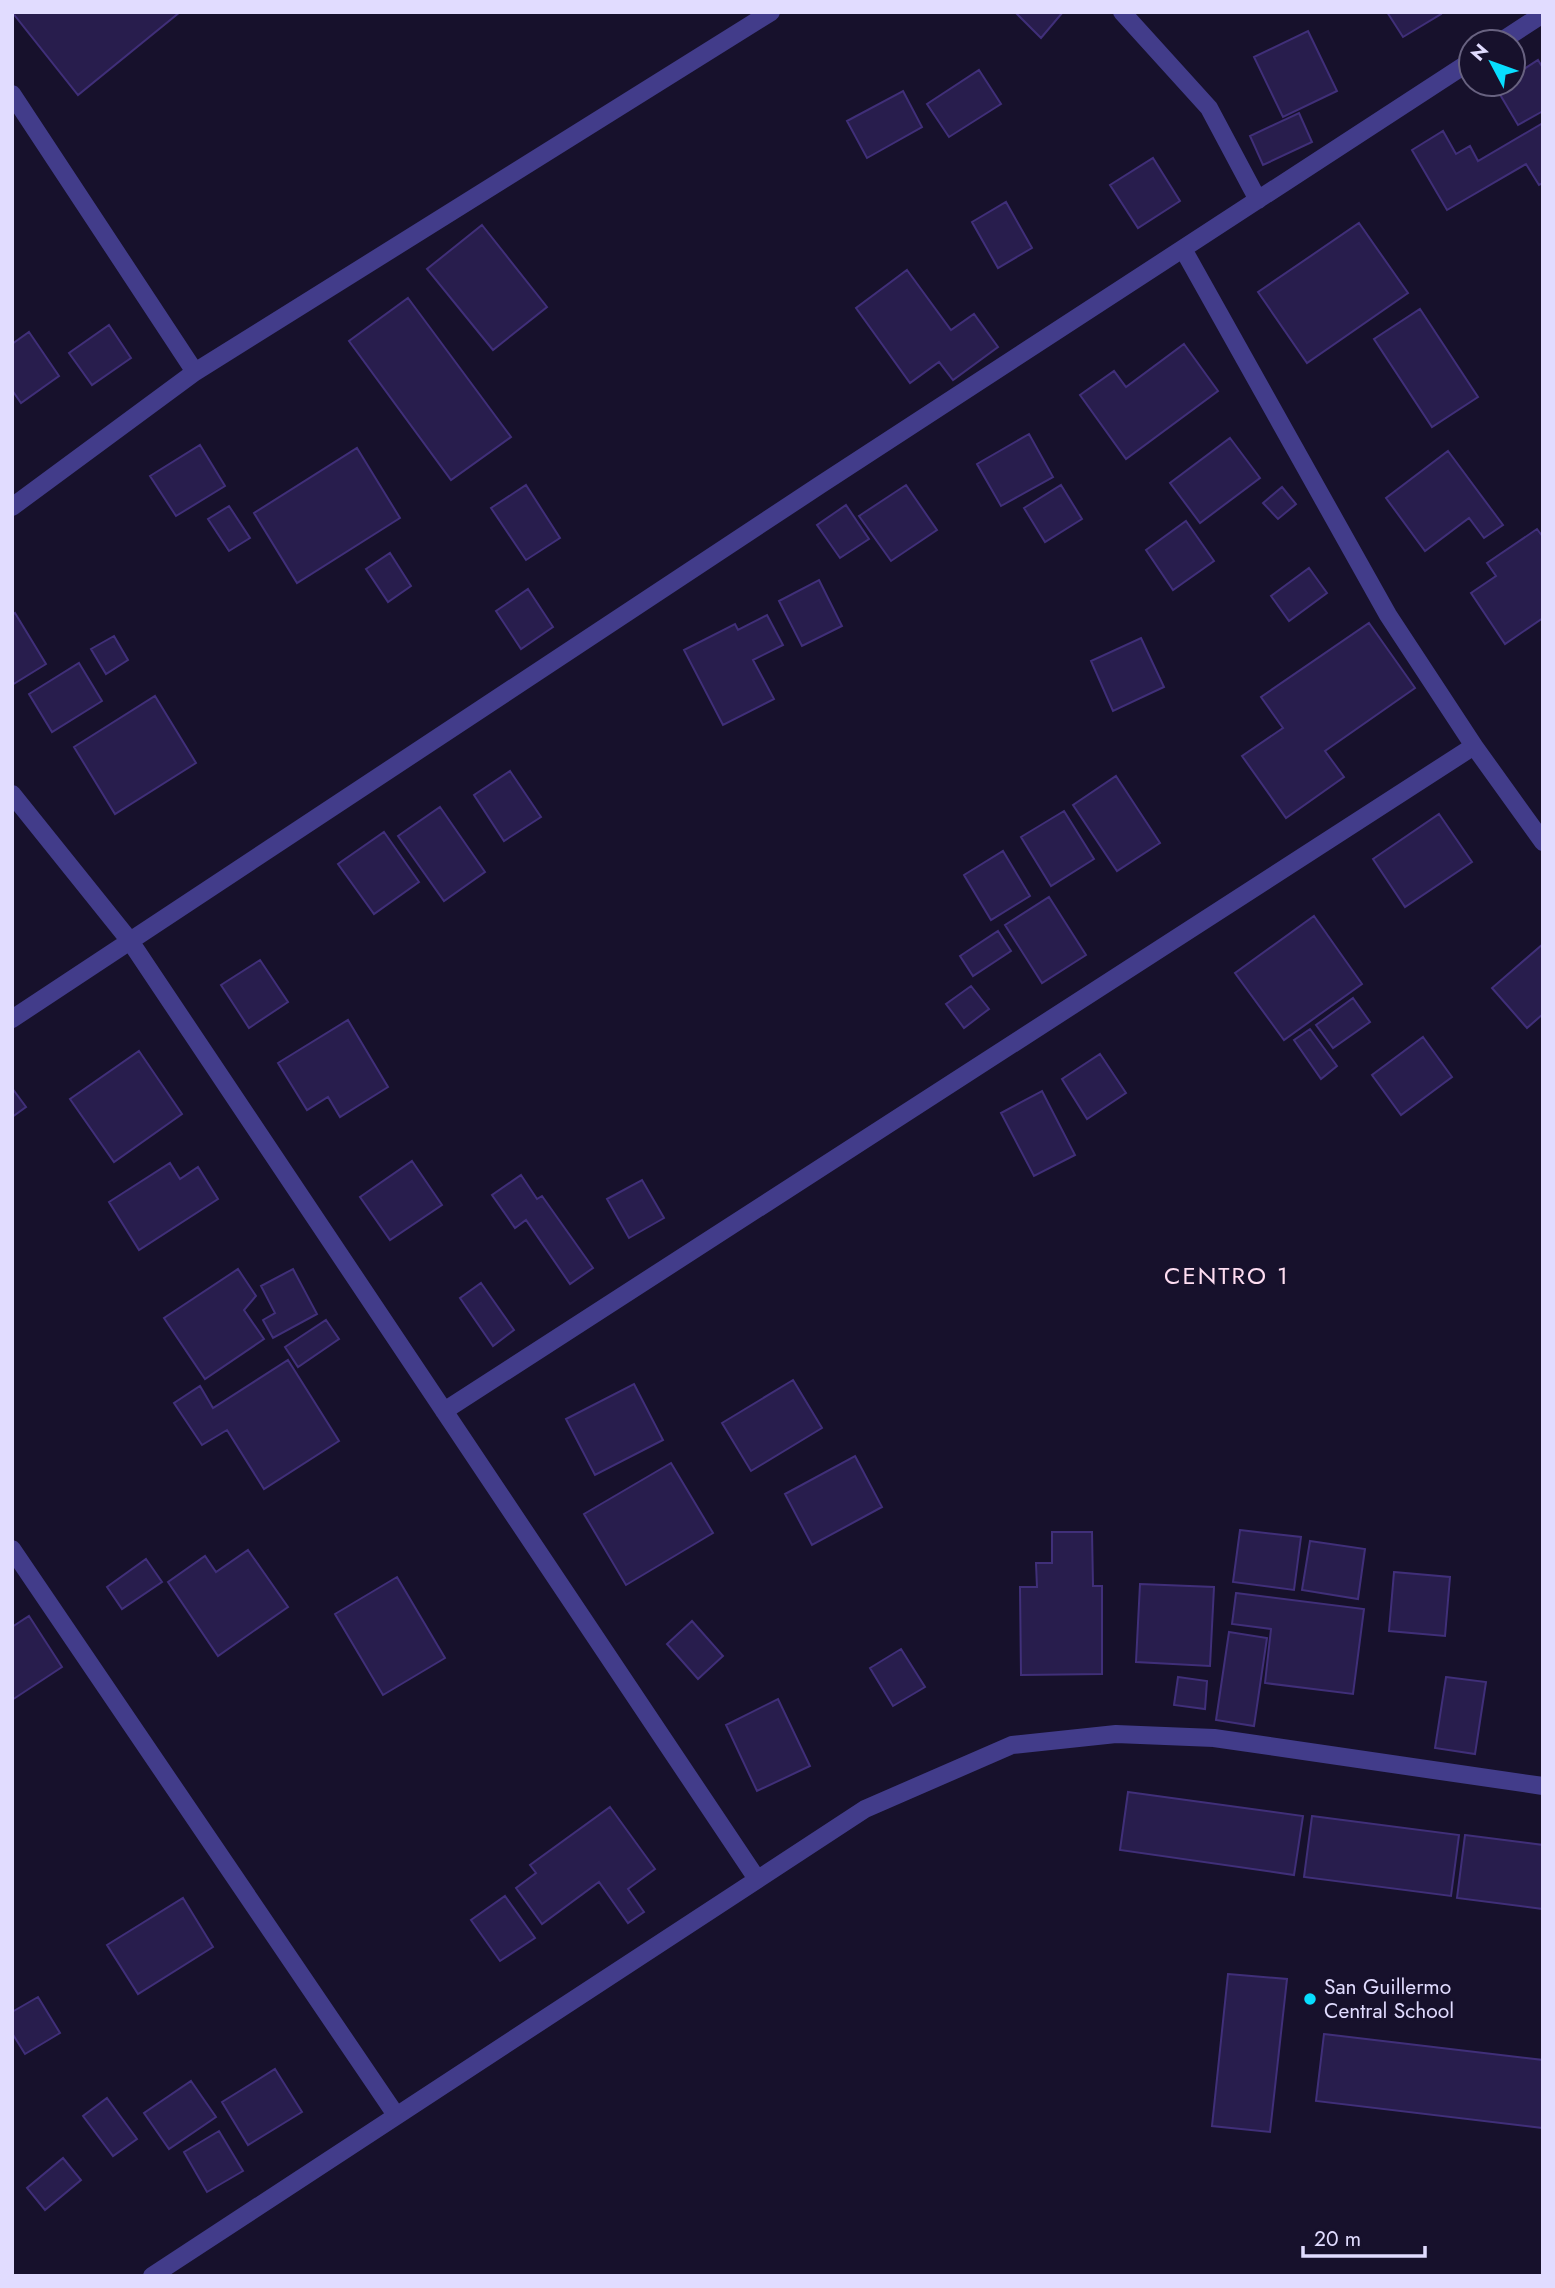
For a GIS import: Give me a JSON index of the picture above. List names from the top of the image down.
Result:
{
  "districts": ["CENTRO 1"],
  "places": ["San Guillermo Central School"],
  "scale_bar": "20 m",
  "north": "top left"
}
